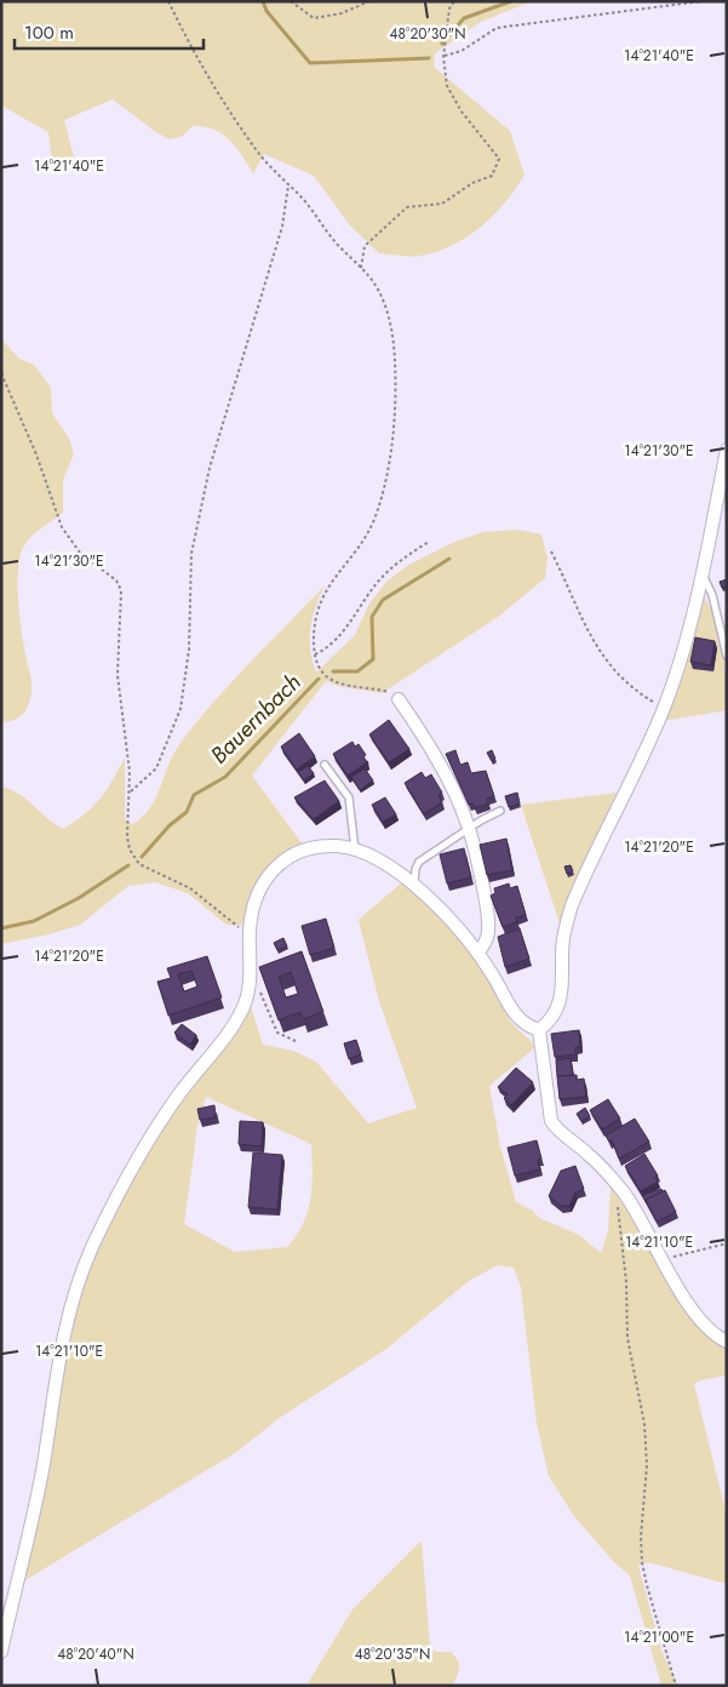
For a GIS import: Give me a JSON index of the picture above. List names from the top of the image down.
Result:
{
  "water": ["Bauernbach"],
  "scale_bar": "100 m",
  "coordinates": [
    "48°20'30\"N",
    "14°21'40\"E",
    "14°21'30\"E",
    "14°21'20\"E",
    "14°21'10\"E",
    "14°21'00\"E",
    "48°20'40\"N",
    "48°20'35\"N"
  ]
}
